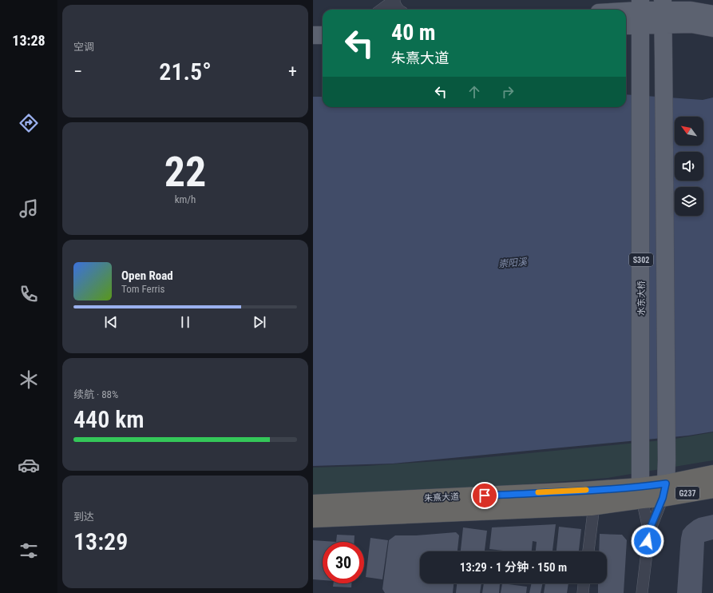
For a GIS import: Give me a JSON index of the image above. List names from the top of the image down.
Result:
{
  "streets": {
    "highway": ["G237", "朱熹大道"],
    "main road": ["S302", "水东大桥"]
  },
  "crossings": [
    ["S302", "G237"],
    ["S302", "朱熹大道"],
    ["水东大桥", "朱熹大道"],
    ["G237", "朱熹大道"]
  ],
  "water": ["崇阳溪"],
  "north": "top left",
  "page": {
    "tabs": "13:28",
    "tile": [
      "空调",
      ["22", "km/h"],
      ["续航 · 88%", "440 km"],
      ["到达", "13:29"]
    ],
    "turn": ["40 m", "朱熹大道"],
    "heat": ["−", "21.5°", "+"],
    "song": ["Open Road", "Tom Ferris"],
    "limit": "30",
    "trip": "13:29 · 1 分钟 · 150 m"
  }
}
